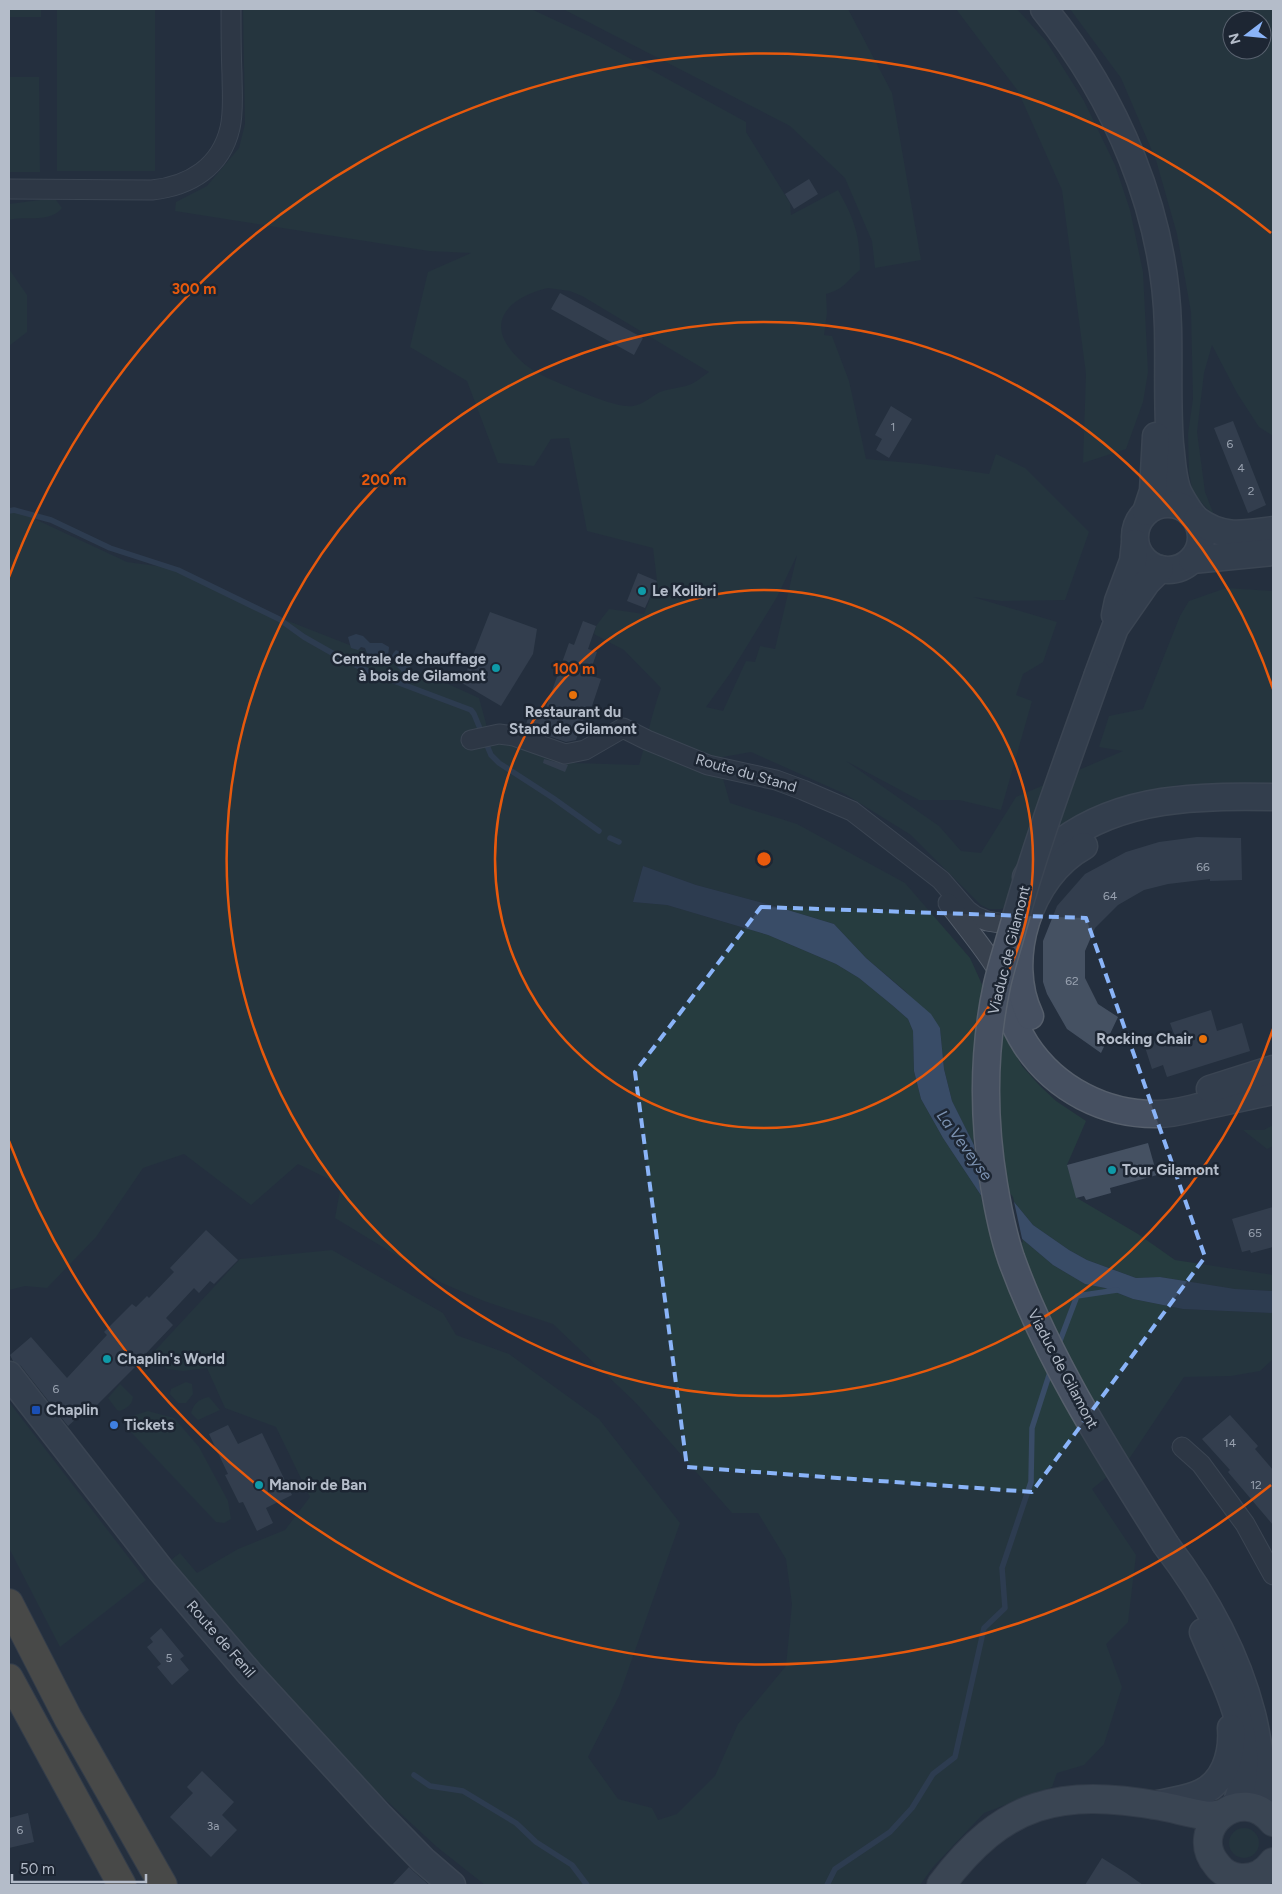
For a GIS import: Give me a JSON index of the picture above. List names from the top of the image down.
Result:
{
  "streets": {
    "main road": ["Viaduc de Gilamont", "Route de Fenil"],
    "street": ["Route du Stand"]
  },
  "water": ["La Veveyse"],
  "places": {
    "other": [
      "Le Kolibri",
      "Centrale de chauffage à bois de Gilamont",
      "Restaurant du Stand de Gilamont",
      "Rocking Chair",
      "Tour Gilamont",
      "Chaplin's World",
      "Tickets",
      "Manoir de Ban"
    ],
    "transit": ["Chaplin"]
  },
  "house_numbers": [
    "1",
    "6",
    "4",
    "2",
    "66",
    "64",
    "62",
    "65",
    "6",
    "14",
    "12",
    "5",
    "3a",
    "6"
  ],
  "scale_bar": "50 m",
  "north": "left",
  "rings": ["300 m", "200 m", "100 m"]
}
